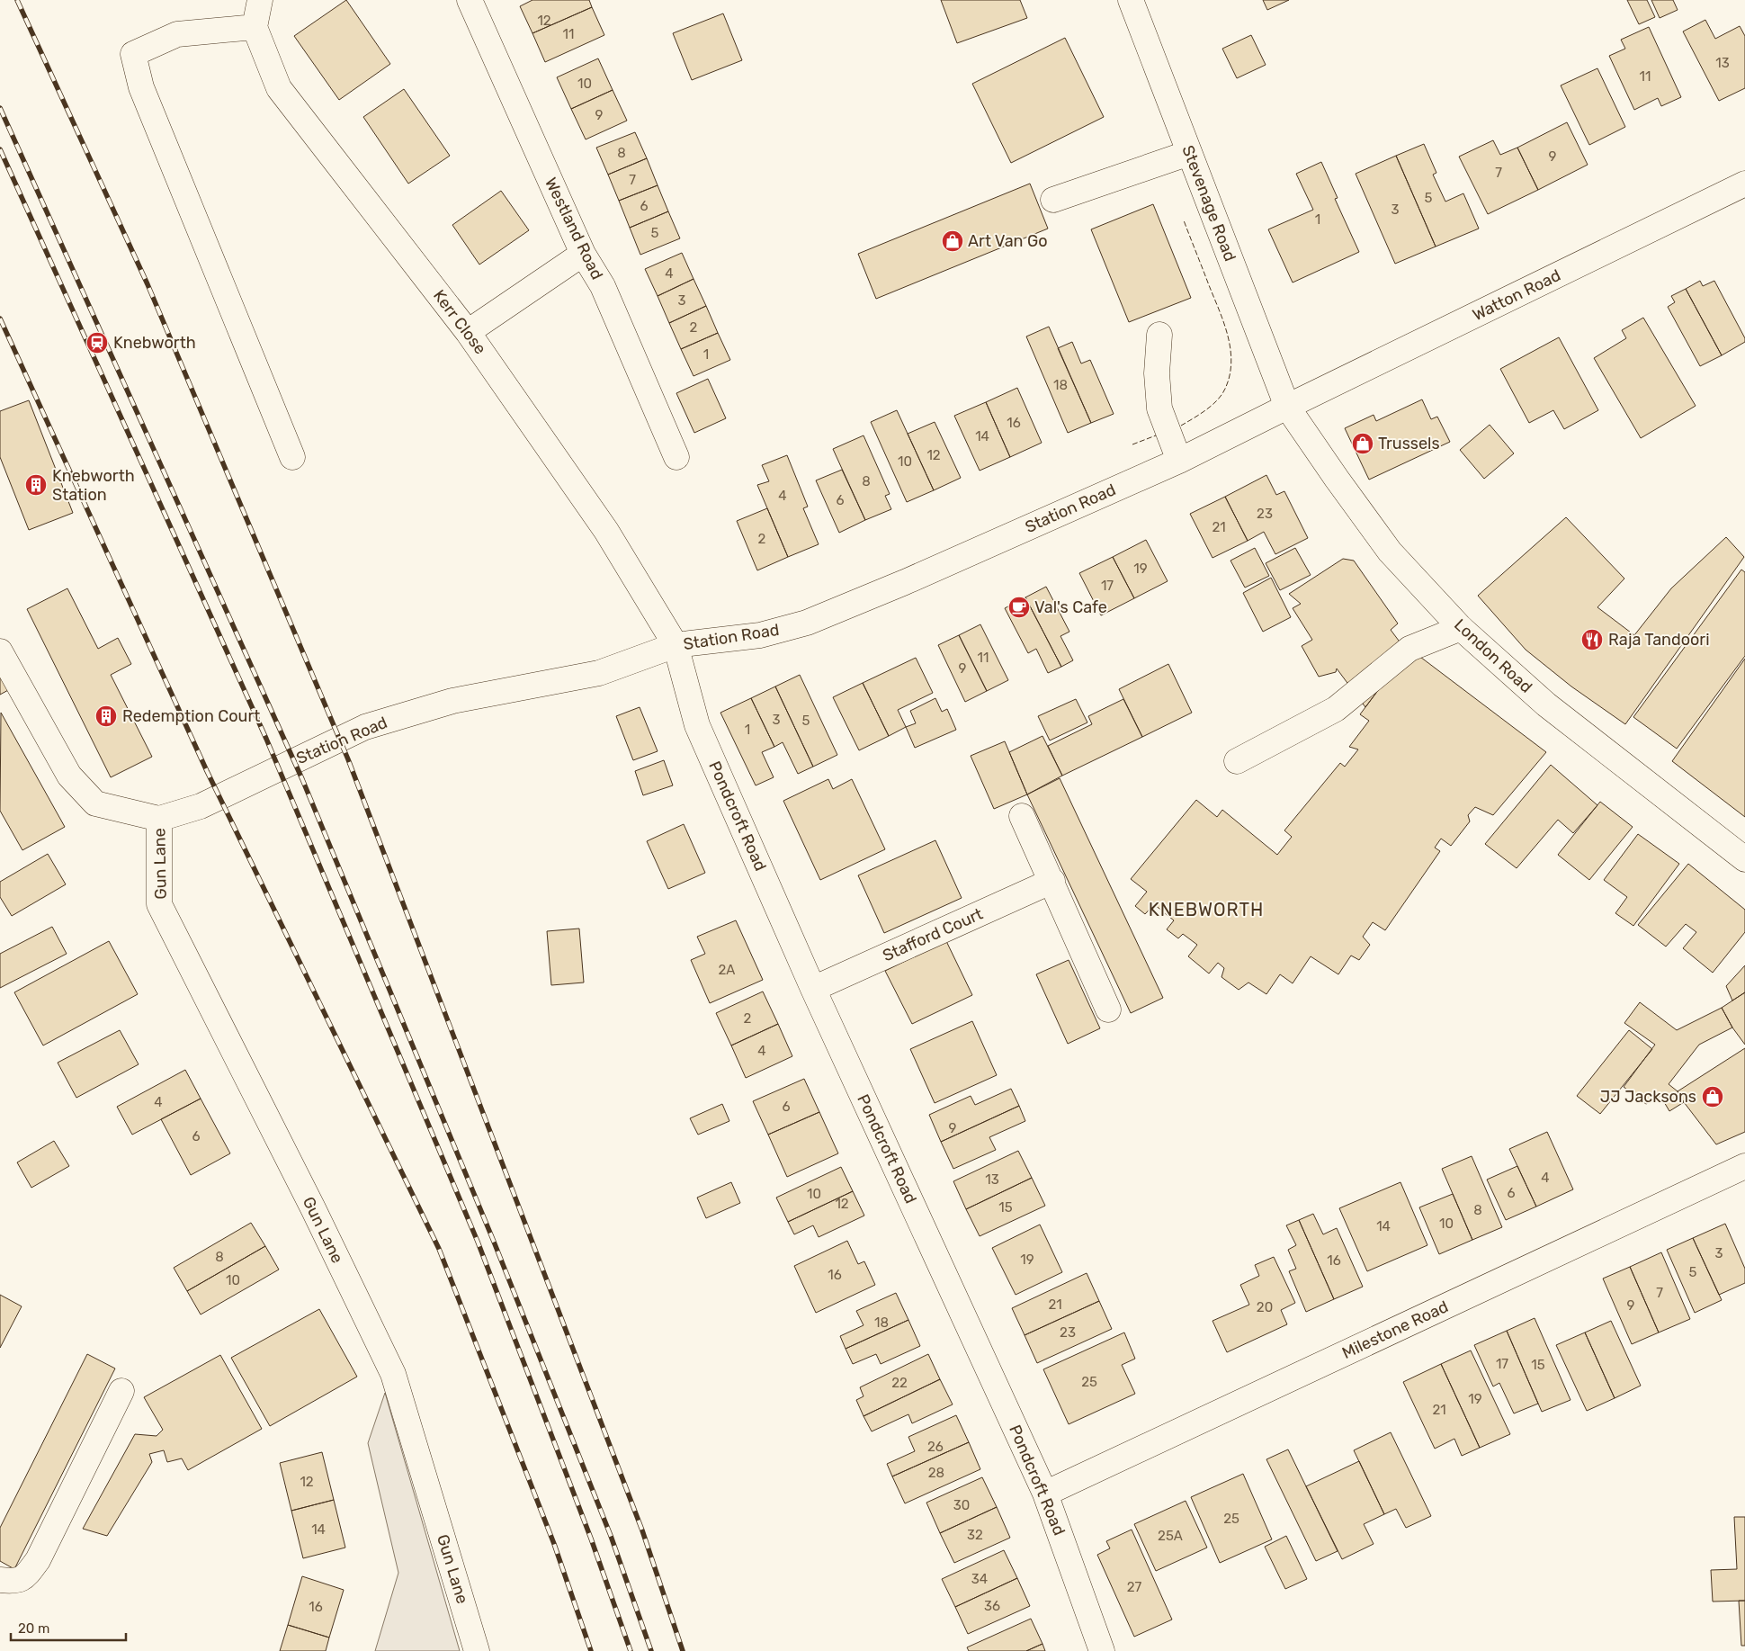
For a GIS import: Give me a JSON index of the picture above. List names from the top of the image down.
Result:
{
  "streets": {
    "street": [
      "Stevenage Road",
      "Westland Road",
      "Watton Road",
      "Kerr Close",
      "Station Road",
      "London Road",
      "Pondcroft Road",
      "Gun Lane",
      "Stafford Court",
      "Milestone Road"
    ]
  },
  "crossings": [
    ["Stevenage Road", "Watton Road"],
    ["Stevenage Road", "Station Road"],
    ["Stevenage Road", "London Road"],
    ["Watton Road", "Station Road"],
    ["Watton Road", "London Road"],
    ["Kerr Close", "Station Road"],
    ["Kerr Close", "Pondcroft Road"],
    ["Station Road", "London Road"],
    ["Station Road", "Pondcroft Road"],
    ["Station Road", "Gun Lane"],
    ["Pondcroft Road", "Stafford Court"],
    ["Pondcroft Road", "Milestone Road"]
  ],
  "districts": ["KNEBWORTH"],
  "places": {
    "shop": ["Art Van Go", "Trussels", "JJ Jacksons"],
    "station": ["Knebworth"],
    "building": ["Knebworth Station", "Redemption Court"],
    "cafe": ["Val's Cafe"],
    "restaurant": ["Raja Tandoori"]
  },
  "house_numbers": [
    "12",
    "11",
    "13",
    "11",
    "10",
    "9",
    "8",
    "9",
    "7",
    "7",
    "5",
    "6",
    "3",
    "1",
    "5",
    "4",
    "3",
    "2",
    "1",
    "18",
    "16",
    "14",
    "12",
    "10",
    "8",
    "4",
    "6",
    "23",
    "21",
    "2",
    "19",
    "17",
    "11",
    "9",
    "3",
    "5",
    "1",
    "2A",
    "2",
    "4",
    "4",
    "6",
    "9",
    "6",
    "4",
    "13",
    "6",
    "10",
    "12",
    "15",
    "8",
    "10",
    "14",
    "3",
    "8",
    "19",
    "16",
    "5",
    "16",
    "10",
    "7",
    "21",
    "9",
    "20",
    "18",
    "23",
    "17",
    "15",
    "25",
    "22",
    "19",
    "21",
    "26",
    "28",
    "12",
    "30",
    "25",
    "14",
    "32",
    "25A",
    "34",
    "27",
    "36",
    "16"
  ],
  "scale_bar": "20 m"
}
